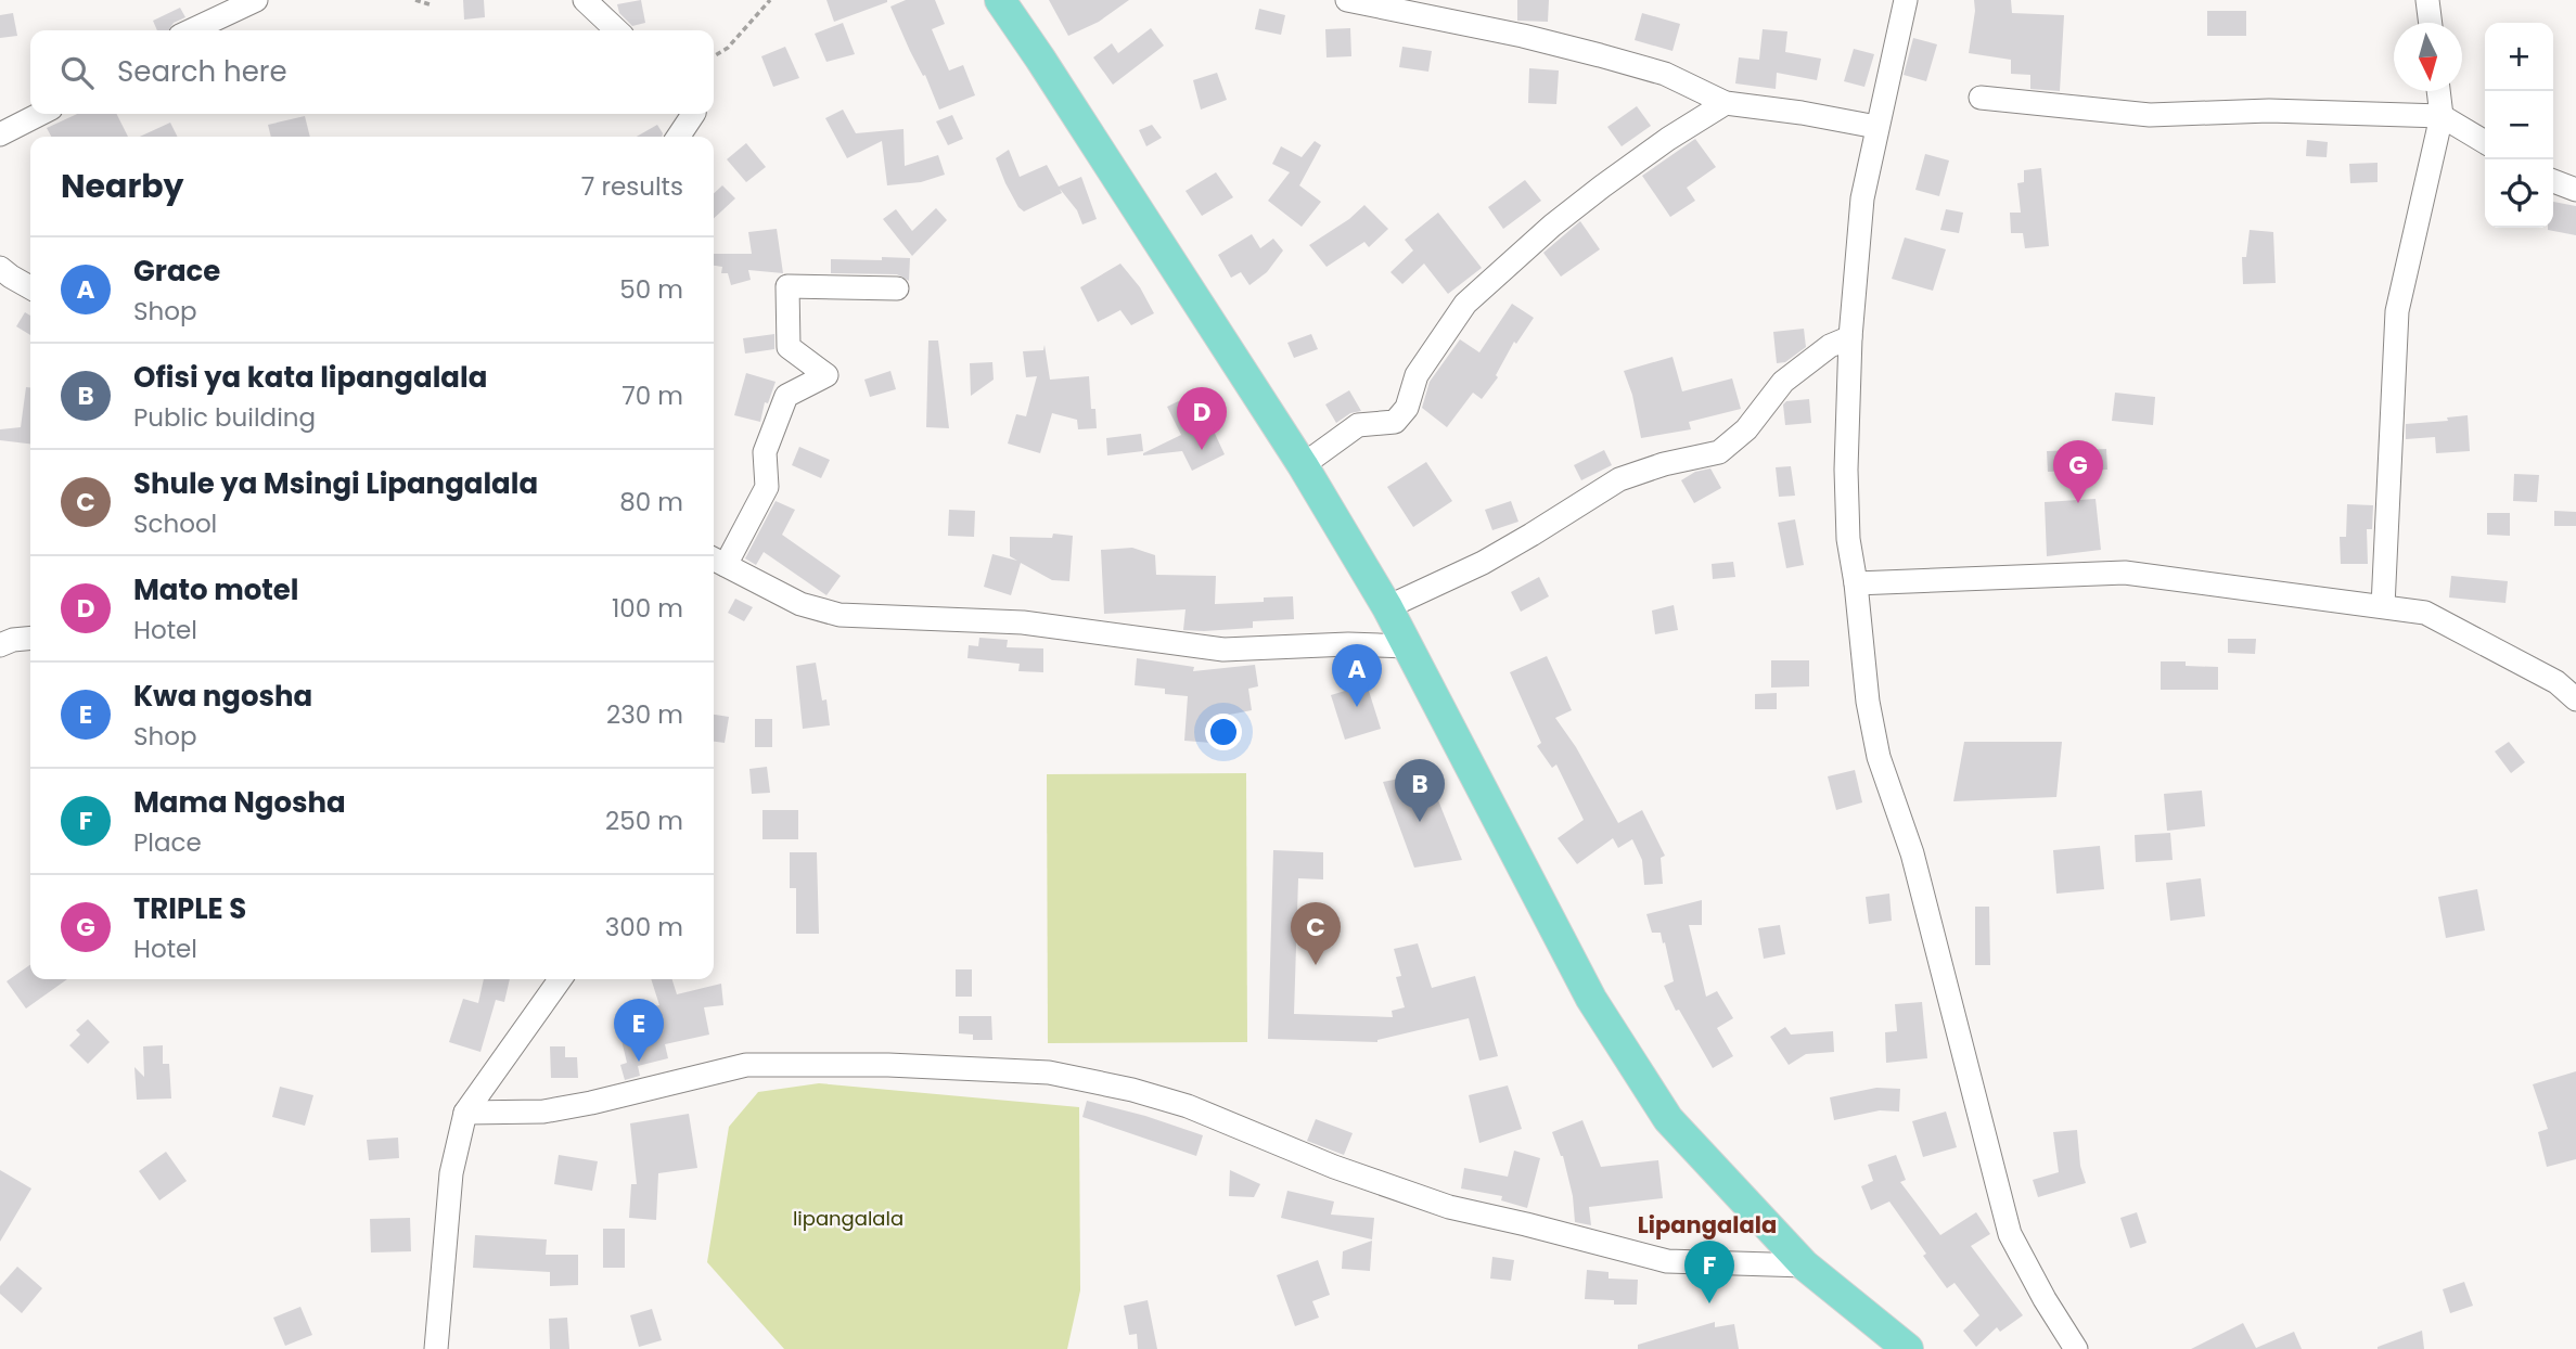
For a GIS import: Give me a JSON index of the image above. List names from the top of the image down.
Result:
{
  "districts": ["Lipangalala"],
  "parks": ["lipangalala"],
  "north": "bottom",
  "page": {
    "map_buttons": ["+", "−"],
    "search": "Search here",
    "heading": ["Nearby", "7 results"],
    "list": [
      {
        "mark": "A",
        "name": "Grace",
        "note": "Shop",
        "value": "50 m"
      },
      {
        "mark": "B",
        "name": "Ofisi ya kata lipangalala",
        "note": "Public building",
        "value": "70 m"
      },
      {
        "mark": "C",
        "name": "Shule ya Msingi Lipangalala",
        "note": "School",
        "value": "80 m"
      },
      {
        "mark": "D",
        "name": "Mato motel",
        "note": "Hotel",
        "value": "100 m"
      },
      {
        "mark": "E",
        "name": "Kwa ngosha",
        "note": "Shop",
        "value": "230 m"
      },
      {
        "mark": "F",
        "name": "Mama Ngosha",
        "note": "Place",
        "value": "250 m"
      },
      {
        "mark": "G",
        "name": "TRIPLE S",
        "note": "Hotel",
        "value": "300 m"
      }
    ],
    "pins": [
      "D",
      "G",
      "A",
      "B",
      "C",
      "E",
      "F"
    ]
  }
}
